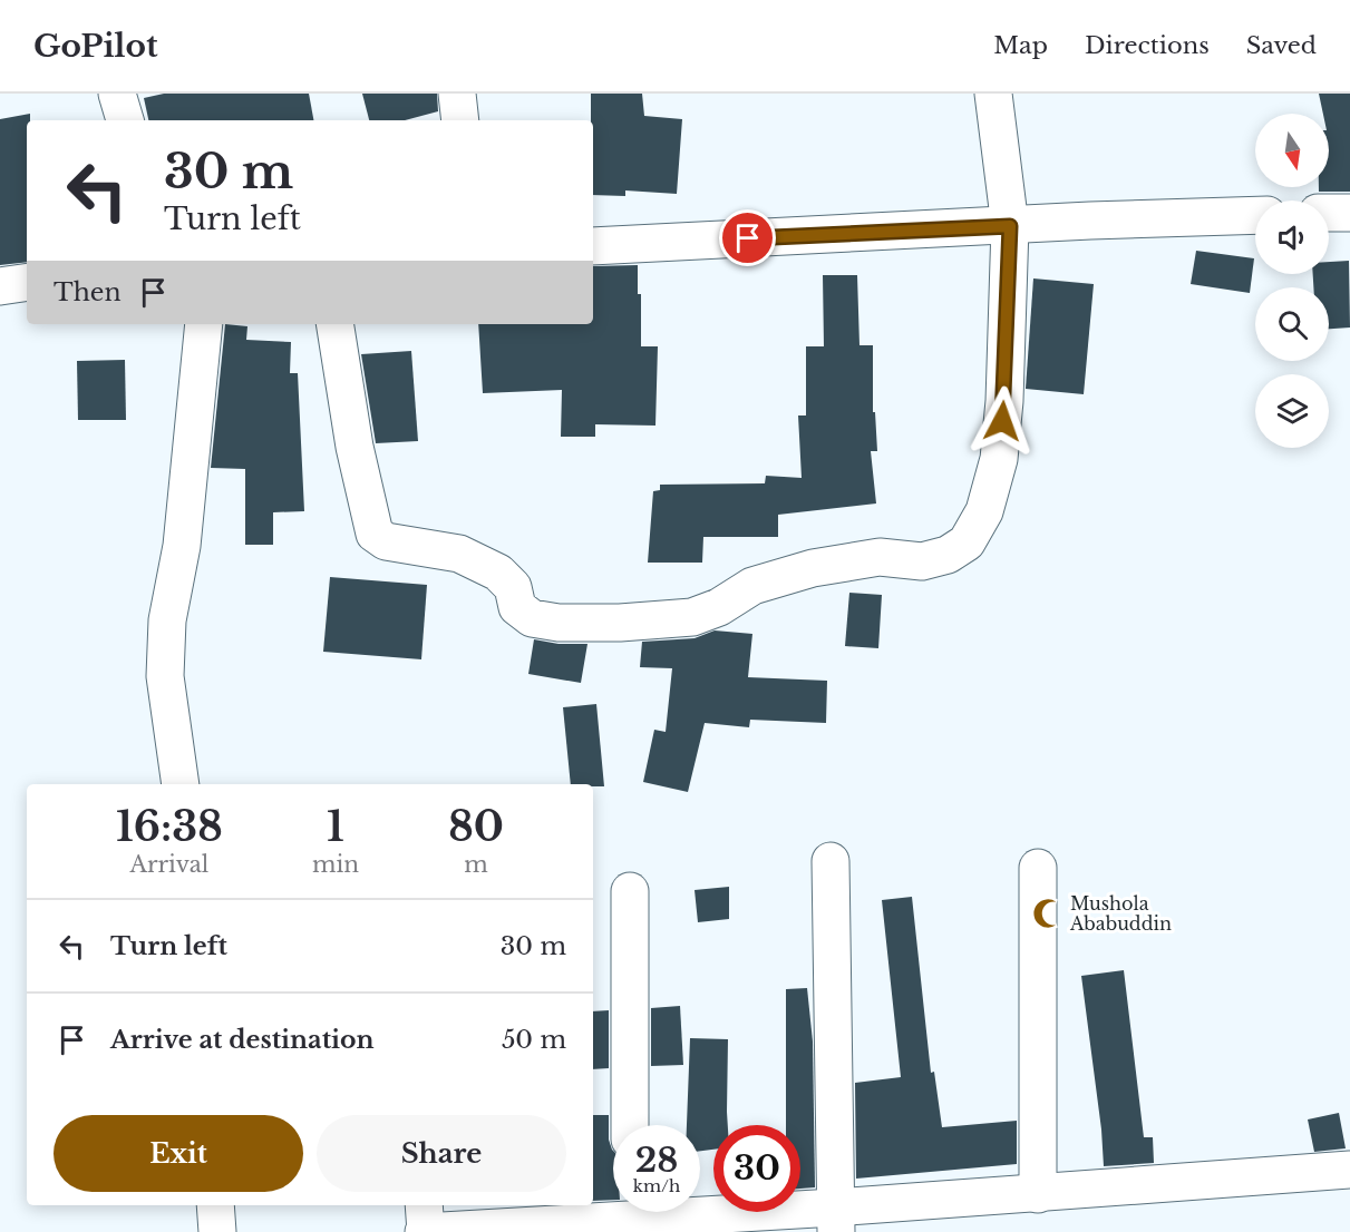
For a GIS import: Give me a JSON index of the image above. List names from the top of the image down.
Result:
{
  "places": {
    "mosque": ["Mushola Ababuddin"]
  },
  "north": "bottom",
  "page": {
    "header": "GoPilot",
    "nav": ["Map", "Directions", "Saved"],
    "turn": ["30 m", "Turn left"],
    "then": "Then",
    "eta": [
      "16:38",
      "Arrival",
      "1",
      "min",
      "80",
      "m"
    ],
    "list": [
      {
        "name": "Turn left",
        "value": "30 m"
      },
      {
        "name": "Arrive at destination",
        "value": "50 m"
      }
    ],
    "buttons": ["Exit", "Share"],
    "speed": "28 km/h",
    "limit": "30"
  }
}
